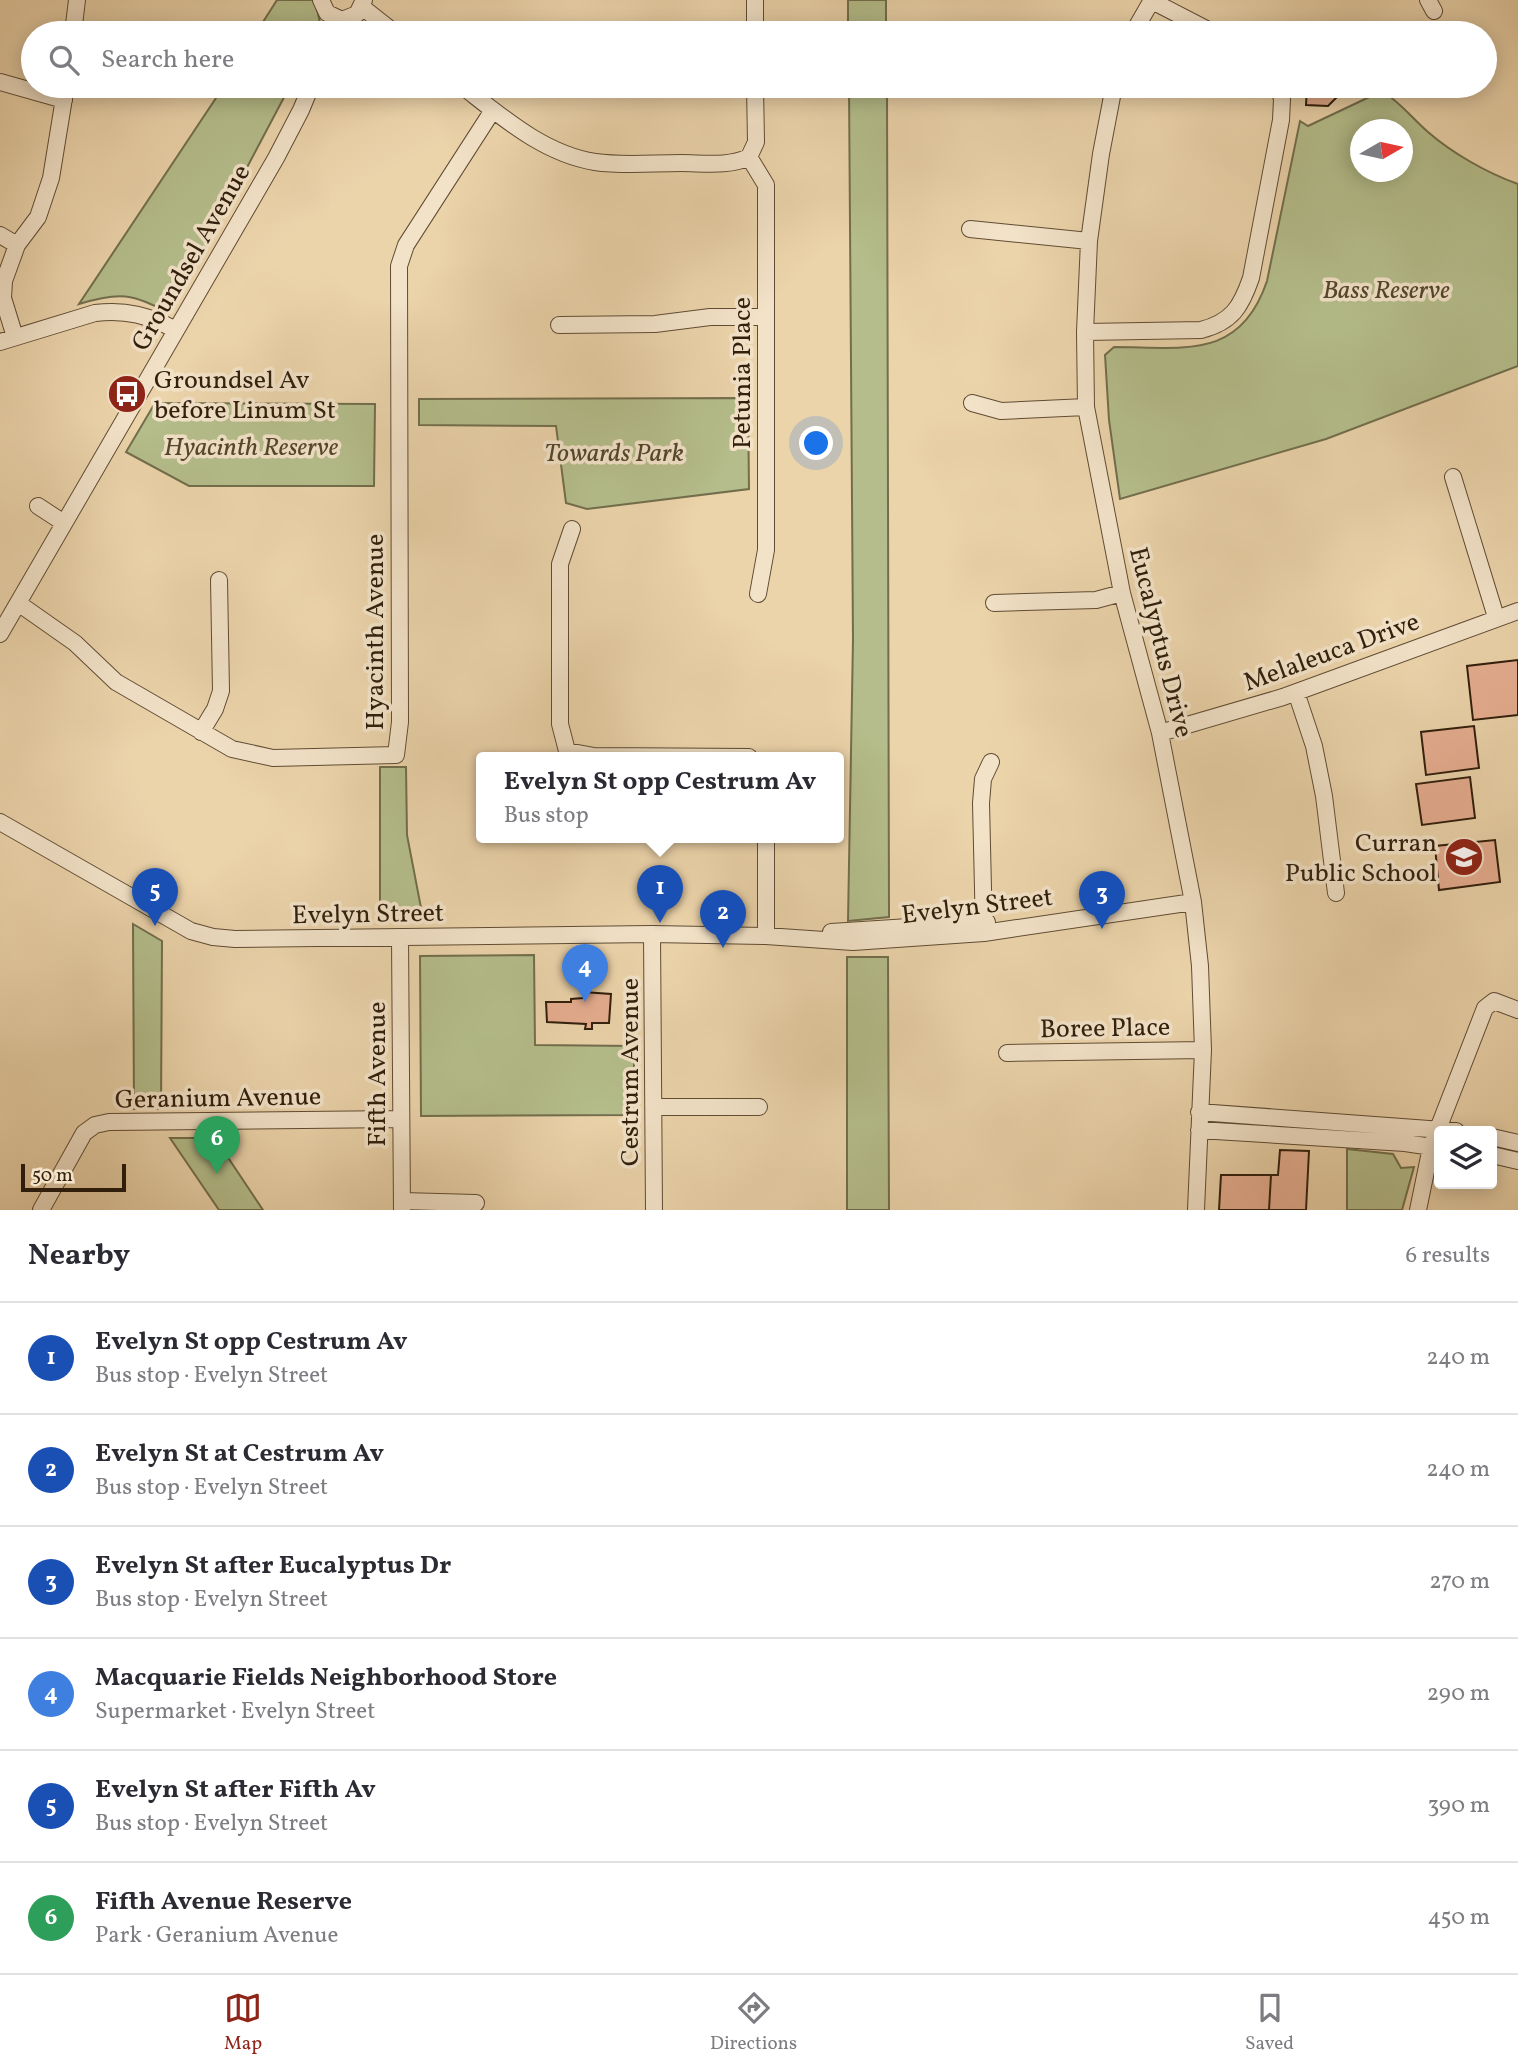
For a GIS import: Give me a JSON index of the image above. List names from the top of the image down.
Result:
{
  "streets": {
    "street": [
      "Groundsel Avenue",
      "Petunia Place",
      "Hyacinth Avenue",
      "Eucalyptus Drive",
      "Melaleuca Drive",
      "Evelyn Street",
      "Boree Place",
      "Cestrum Avenue",
      "Fifth Avenue",
      "Geranium Avenue"
    ]
  },
  "crossings": [
    ["Groundsel Avenue", "Hyacinth Avenue"],
    ["Eucalyptus Drive", "Melaleuca Drive"],
    ["Eucalyptus Drive", "Evelyn Street"],
    ["Eucalyptus Drive", "Boree Place"],
    ["Evelyn Street", "Cestrum Avenue"],
    ["Evelyn Street", "Fifth Avenue"],
    ["Fifth Avenue", "Geranium Avenue"]
  ],
  "parks": ["Bass Reserve", "Hyacinth Reserve", "Towards Park"],
  "places": {
    "bus stop": ["Groundsel Av before Linum St"],
    "school or university": ["Curran Public School"]
  },
  "scale_bar": "50 m",
  "north": "right",
  "page": {
    "search": "Search here",
    "popup": ["Evelyn St opp Cestrum Av", "Bus stop"],
    "pins": [
      "1",
      "5",
      "3",
      "2",
      "4",
      "6"
    ],
    "scale": "50 m",
    "heading": ["Nearby", "6 results"],
    "list": [
      {
        "mark": "1",
        "name": "Evelyn St opp Cestrum Av",
        "note": "Bus stop · Evelyn Street",
        "value": "240 m"
      },
      {
        "mark": "2",
        "name": "Evelyn St at Cestrum Av",
        "note": "Bus stop · Evelyn Street",
        "value": "240 m"
      },
      {
        "mark": "3",
        "name": "Evelyn St after Eucalyptus Dr",
        "note": "Bus stop · Evelyn Street",
        "value": "270 m"
      },
      {
        "mark": "4",
        "name": "Macquarie Fields Neighborhood Store",
        "note": "Supermarket · Evelyn Street",
        "value": "290 m"
      },
      {
        "mark": "5",
        "name": "Evelyn St after Fifth Av",
        "note": "Bus stop · Evelyn Street",
        "value": "390 m"
      },
      {
        "mark": "6",
        "name": "Fifth Avenue Reserve",
        "note": "Park · Geranium Avenue",
        "value": "450 m"
      }
    ],
    "nav": ["Map", "Directions", "Saved"]
  }
}
